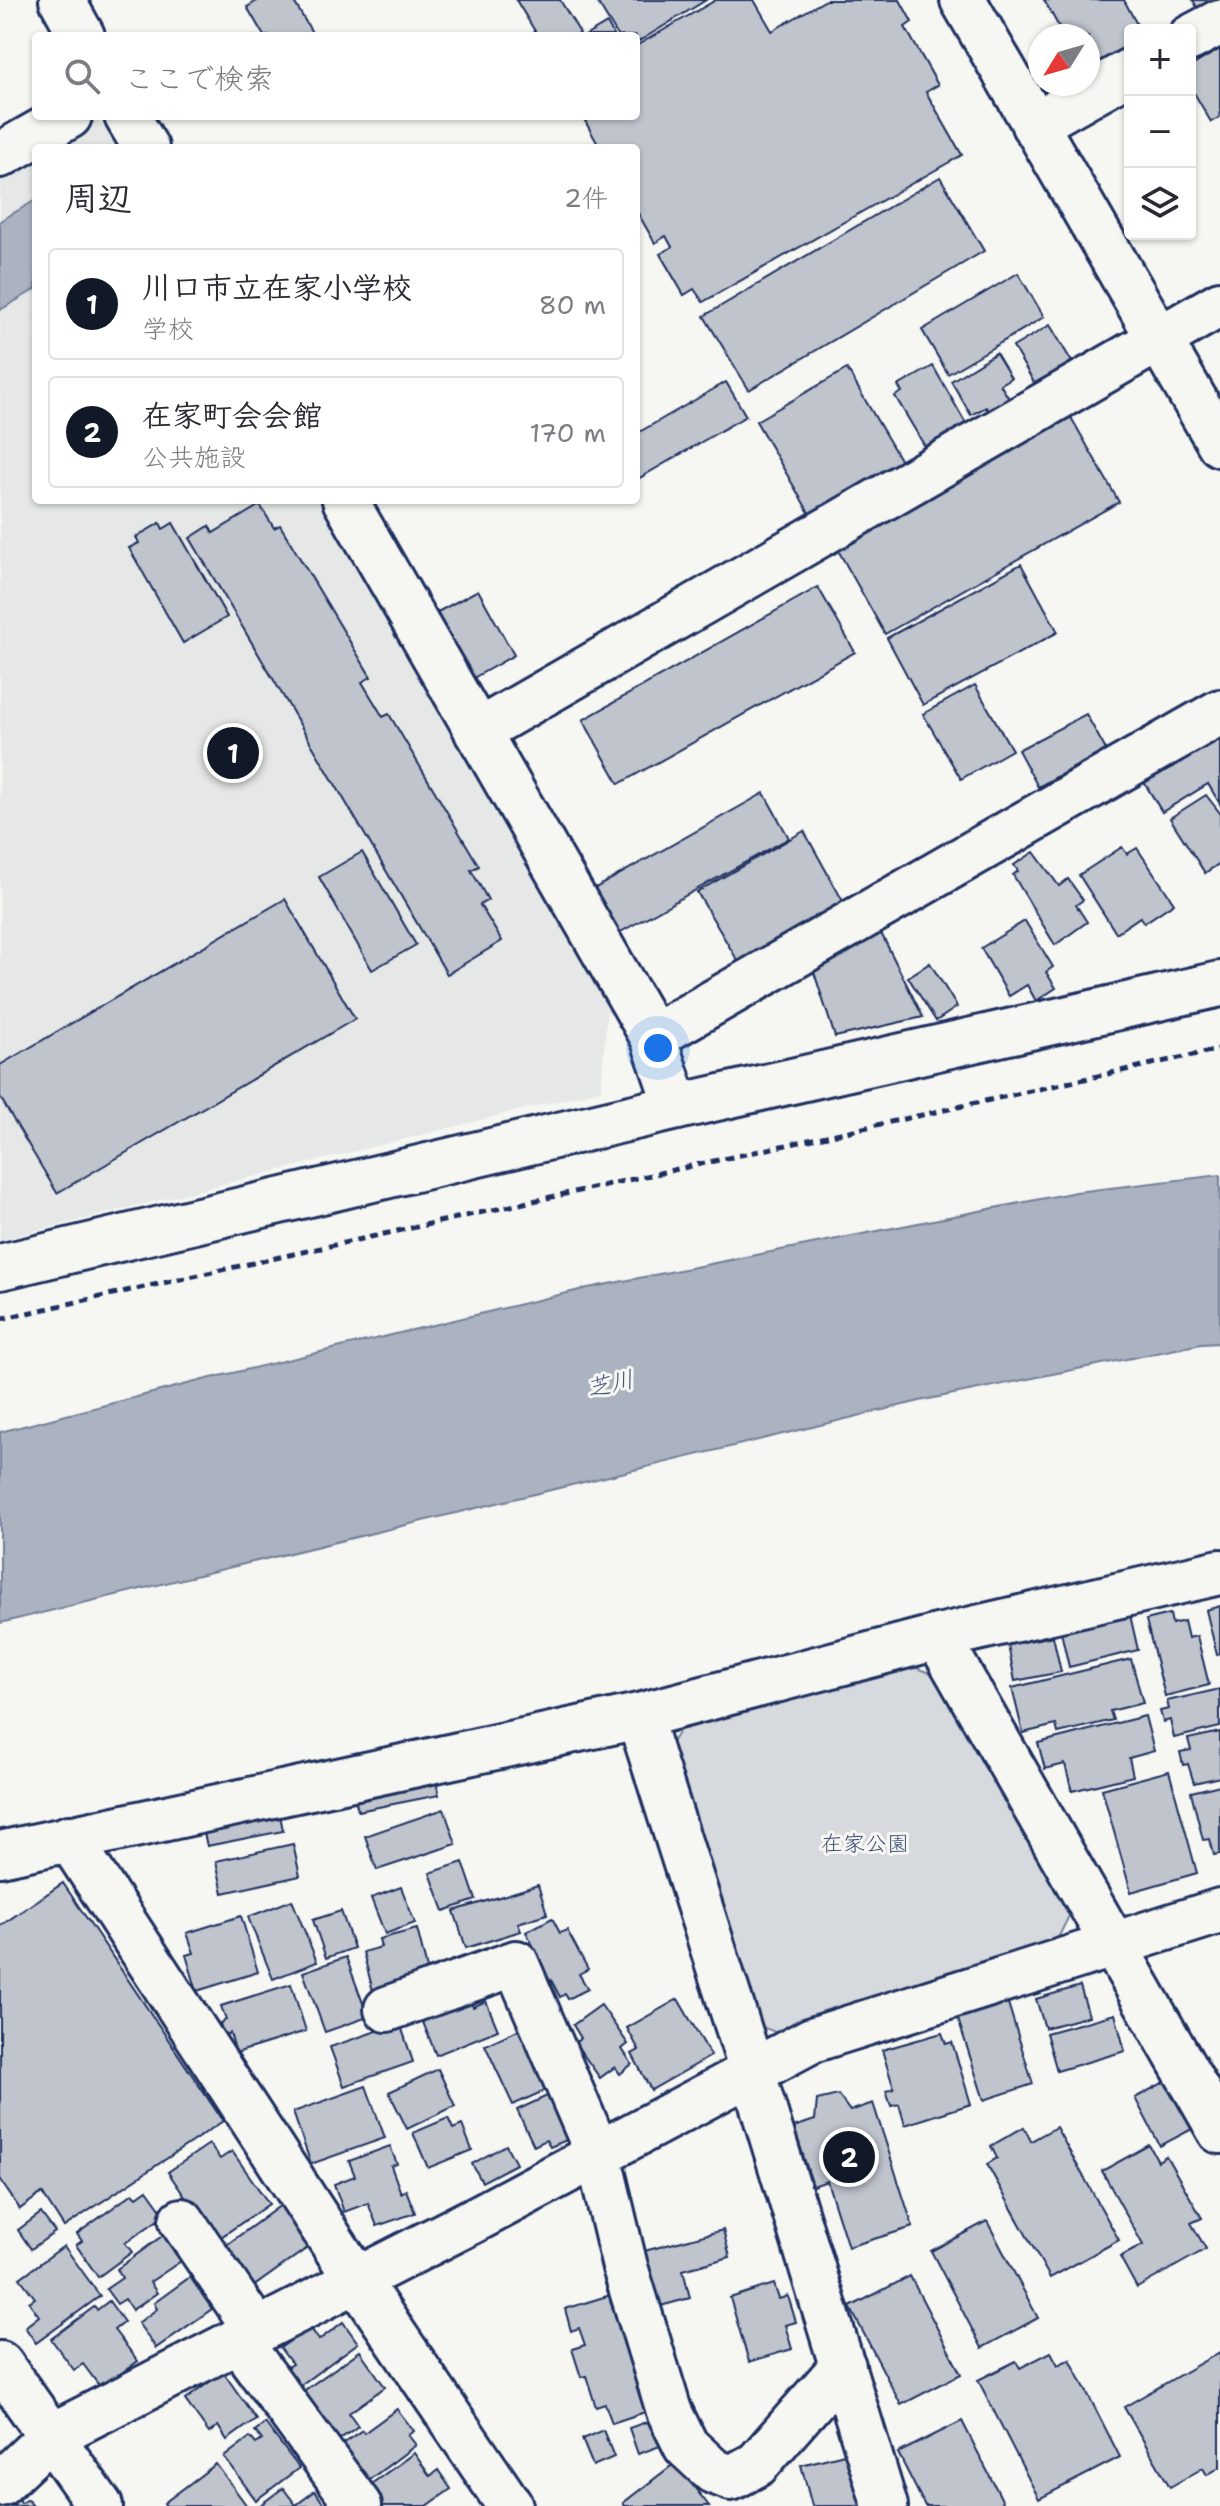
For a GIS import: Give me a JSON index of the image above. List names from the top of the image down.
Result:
{
  "water": ["芝川"],
  "parks": ["在家公園"],
  "north": "bottom left",
  "page": {
    "map_buttons": ["+", "−"],
    "search": "ここで検索",
    "heading": ["周辺", "2件"],
    "list": [
      {
        "mark": "1",
        "name": "川口市立在家小学校",
        "note": "学校",
        "value": "80 m"
      },
      {
        "mark": "2",
        "name": "在家町会会館",
        "note": "公共施設",
        "value": "170 m"
      }
    ],
    "pins": ["1", "2"]
  }
}
